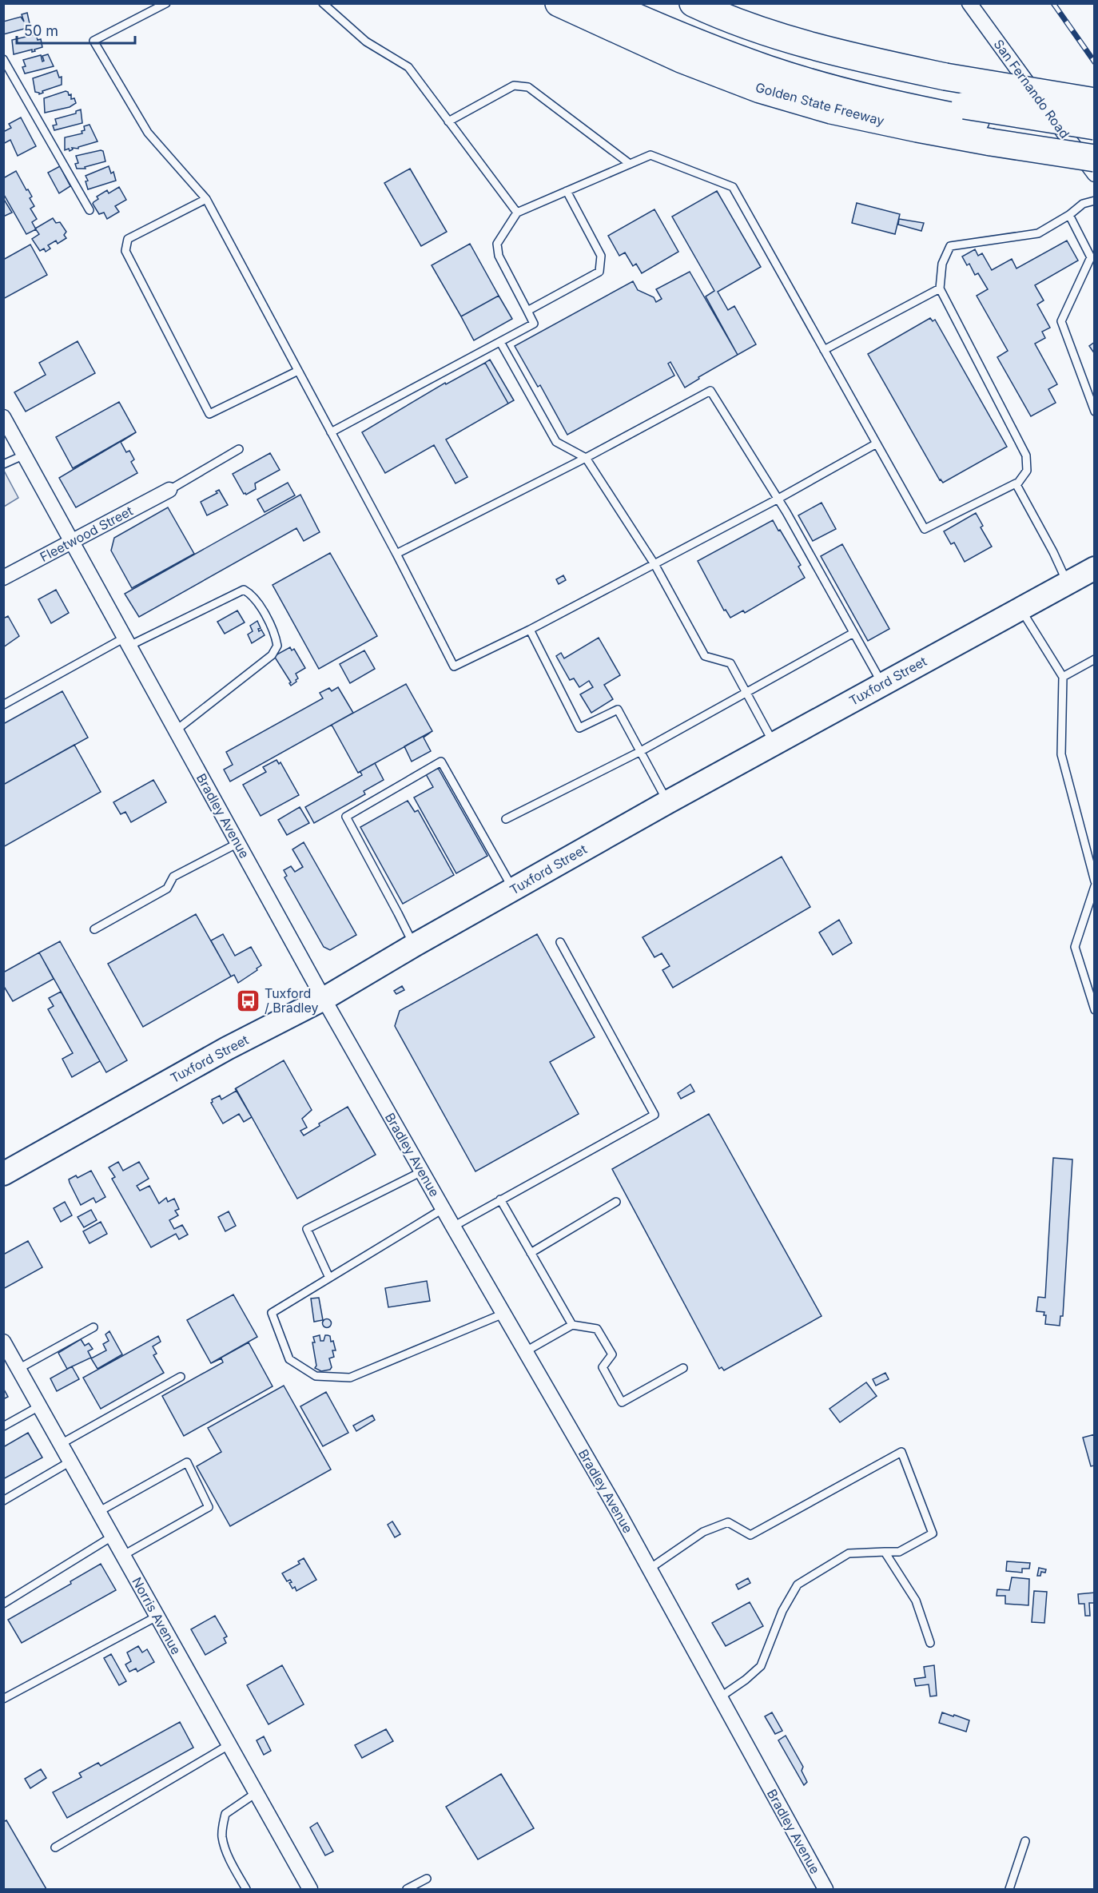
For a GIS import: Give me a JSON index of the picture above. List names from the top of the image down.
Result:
{
  "streets": {
    "highway": ["Golden State Freeway"],
    "main road": ["Tuxford Street"],
    "street": [
      "San Fernando Road",
      "Fleetwood Street",
      "Bradley Avenue",
      "Norris Avenue"
    ]
  },
  "crossings": [
    ["Fleetwood Street", "Bradley Avenue"],
    ["Tuxford Street", "Bradley Avenue"]
  ],
  "places": {
    "bus stop": ["Tuxford / Bradley"]
  },
  "scale_bar": "50 m"
}
